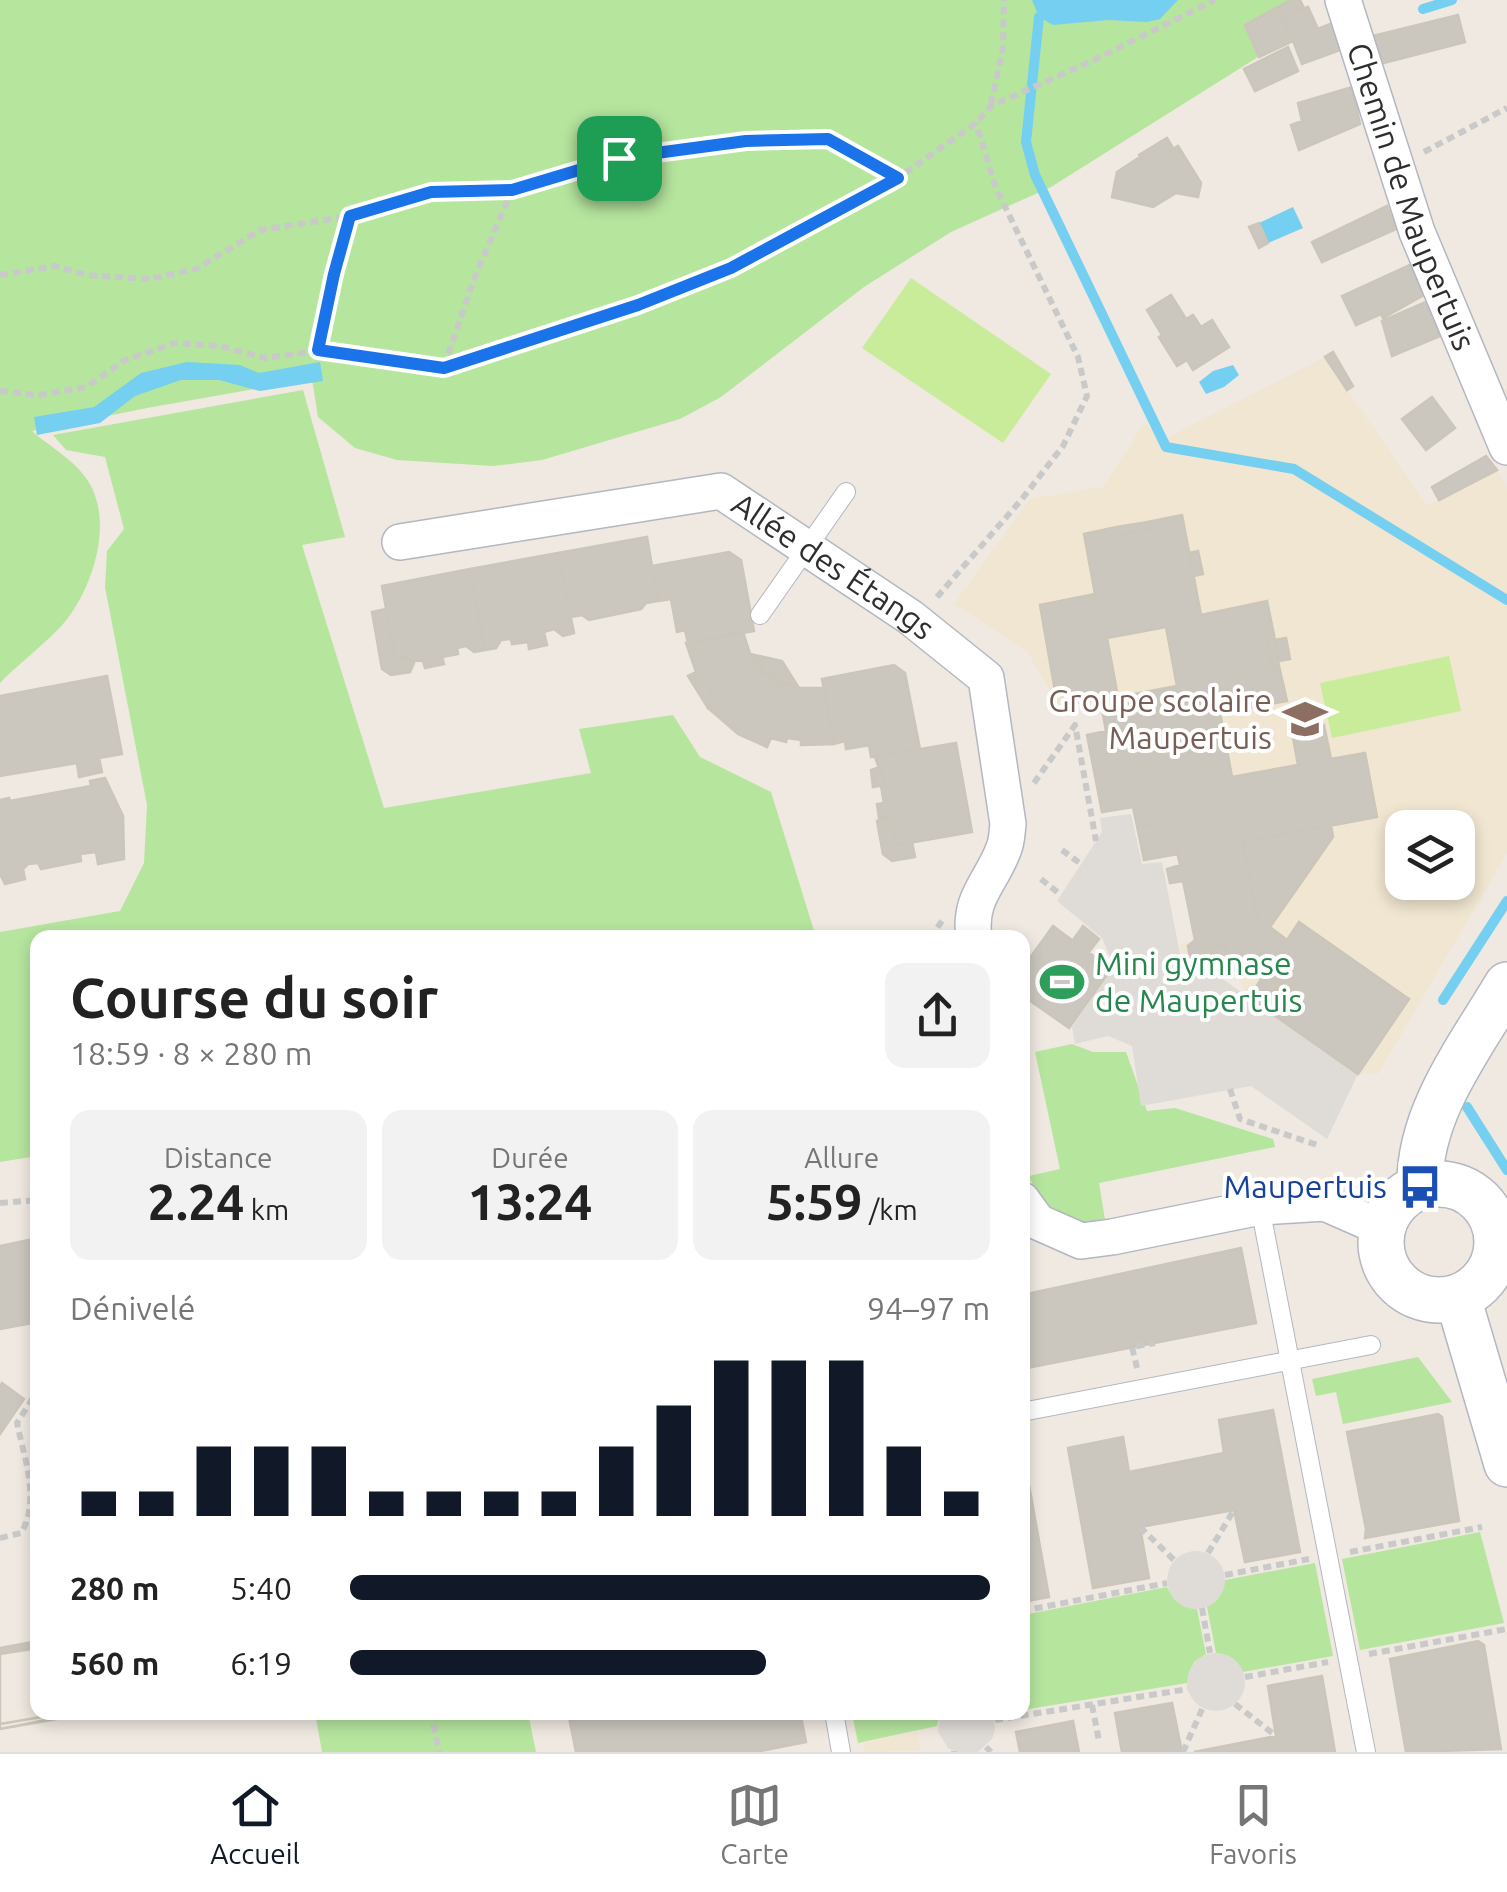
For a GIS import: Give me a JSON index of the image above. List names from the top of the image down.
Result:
{
  "streets": {
    "street": ["Chemin de Maupertuis", "Allée des Étangs"]
  },
  "places": {
    "school or university": ["Groupe scolaire Maupertuis"],
    "sports": ["Mini gymnase de Maupertuis"],
    "bus stop": ["Maupertuis"]
  },
  "page": {
    "heading": ["Course du soir", "18:59 · 8 × 280 m"],
    "stats": [
      ["Distance", "2.24 km"],
      ["Durée", "13:24"],
      ["Allure", "5:59 /km"]
    ],
    "chart": ["Dénivelé", "94–97 m"],
    "list": [
      {
        "name": "280 m",
        "note": "5:40"
      },
      {
        "name": "560 m",
        "note": "6:19"
      }
    ],
    "tabs": ["Accueil", "Carte", "Favoris"]
  }
}
